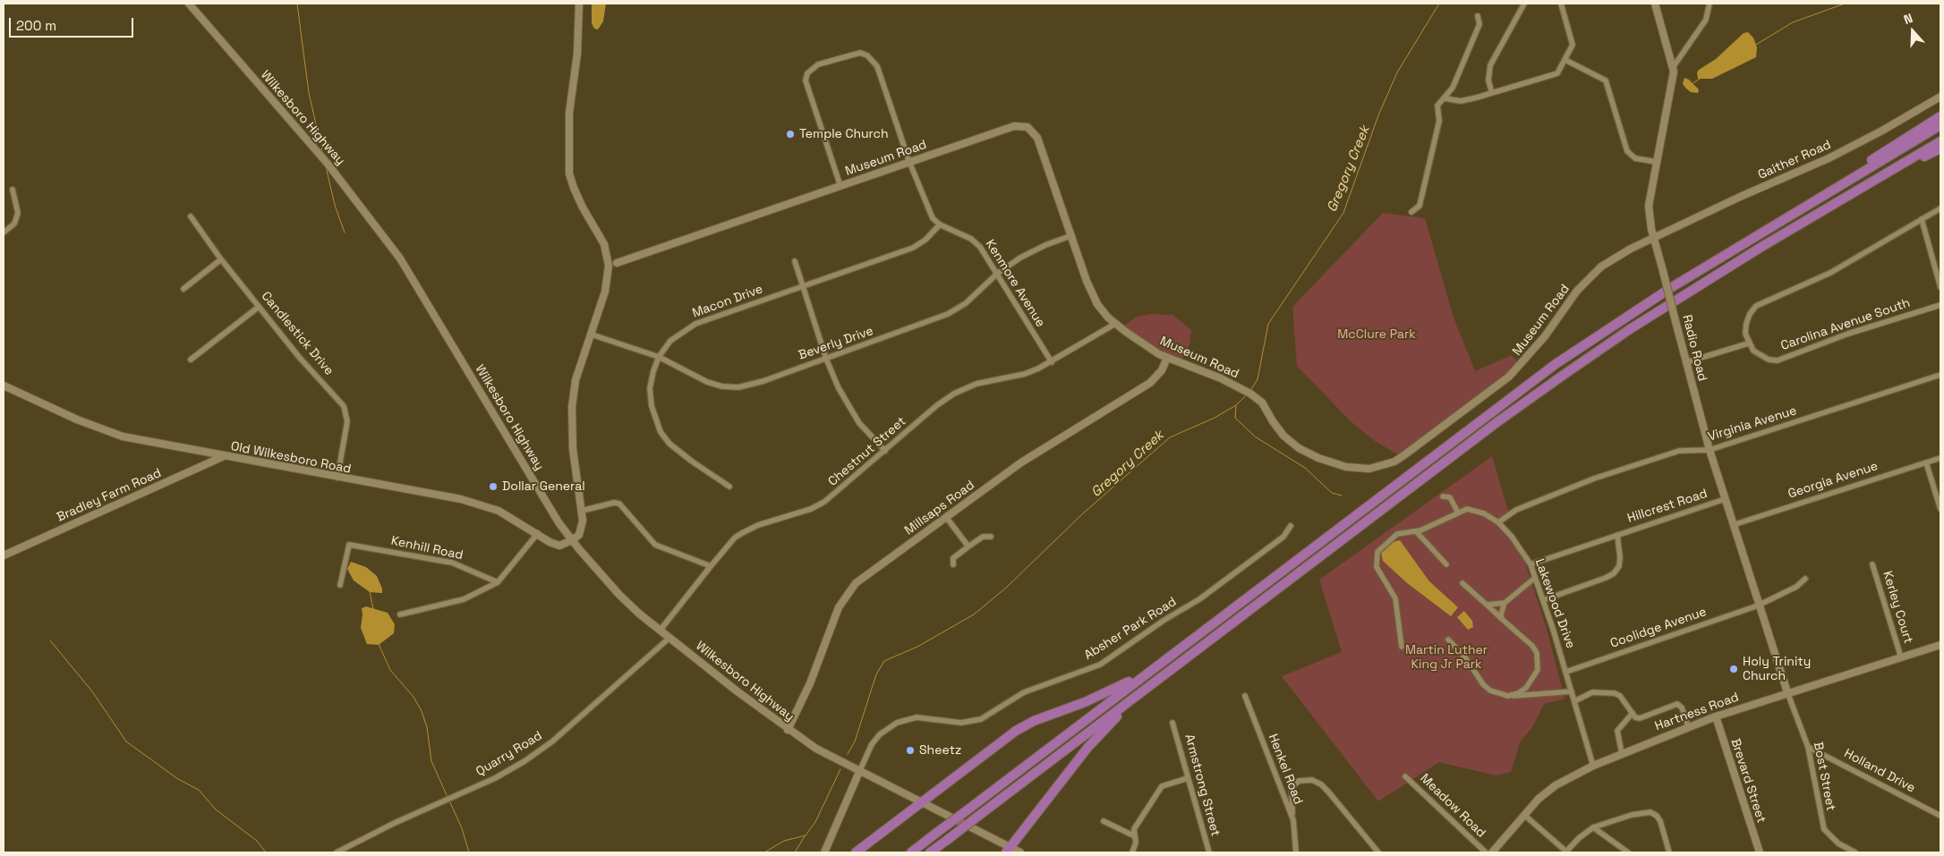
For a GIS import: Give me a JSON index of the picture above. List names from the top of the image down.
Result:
{
  "streets": {
    "street": [
      "Wilkesboro Highway",
      "Museum Road",
      "Gaither Road",
      "Kenmore Avenue",
      "Macon Drive",
      "Carolina Avenue South",
      "Candlestick Drive",
      "Beverly Drive",
      "Radio Road",
      "Virginia Avenue",
      "Chestnut Street",
      "Old Wilkesboro Road",
      "Georgia Avenue",
      "Bradley Farm Road",
      "Hillcrest Road",
      "Millsaps Road",
      "Kenhill Road",
      "Lakewood Drive",
      "Kerley Court",
      "Coolidge Avenue",
      "Absher Park Road",
      "Hartness Road",
      "Quarry Road",
      "Henkel Road",
      "Holland Drive",
      "Bost Street",
      "Brevard Street",
      "Armstrong Street",
      "Meadow Road"
    ]
  },
  "crossings": [
    ["Wilkesboro Highway", "Chestnut Street"],
    ["Wilkesboro Highway", "Old Wilkesboro Road"],
    ["Wilkesboro Highway", "Millsaps Road"],
    ["Wilkesboro Highway", "Absher Park Road"],
    ["Wilkesboro Highway", "Quarry Road"],
    ["Museum Road", "Gaither Road"],
    ["Museum Road", "Kenmore Avenue"],
    ["Museum Road", "Beverly Drive"],
    ["Museum Road", "Radio Road"],
    ["Museum Road", "Chestnut Street"],
    ["Museum Road", "Millsaps Road"],
    ["Gaither Road", "Radio Road"],
    ["Kenmore Avenue", "Macon Drive"],
    ["Kenmore Avenue", "Beverly Drive"],
    ["Kenmore Avenue", "Chestnut Street"],
    ["Macon Drive", "Beverly Drive"],
    ["Candlestick Drive", "Old Wilkesboro Road"],
    ["Radio Road", "Virginia Avenue"],
    ["Radio Road", "Georgia Avenue"],
    ["Radio Road", "Hillcrest Road"],
    ["Radio Road", "Coolidge Avenue"],
    ["Radio Road", "Hartness Road"],
    ["Radio Road", "Bost Street"],
    ["Virginia Avenue", "Lakewood Drive"],
    ["Old Wilkesboro Road", "Bradley Farm Road"],
    ["Hillcrest Road", "Lakewood Drive"],
    ["Lakewood Drive", "Coolidge Avenue"],
    ["Lakewood Drive", "Hartness Road"],
    ["Kerley Court", "Hartness Road"],
    ["Hartness Road", "Bost Street"],
    ["Hartness Road", "Brevard Street"],
    ["Holland Drive", "Bost Street"]
  ],
  "water": ["Gregory Creek"],
  "parks": ["McClure Park", "Martin Luther King Jr Park"],
  "places": [
    "Temple Church",
    "Dollar General",
    "Holy Trinity Church",
    "Sheetz"
  ],
  "scale_bar": "200 m",
  "north": "top"
}
